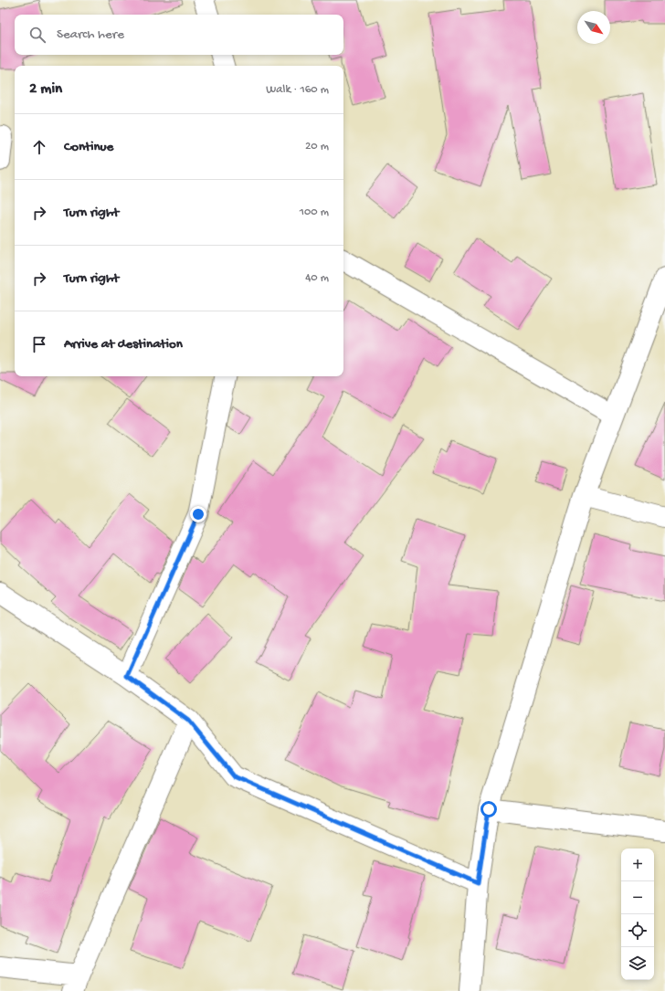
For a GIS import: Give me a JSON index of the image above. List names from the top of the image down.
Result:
{
  "north": "bottom right",
  "page": {
    "search": "Search here",
    "heading": ["2 min", "Walk · 160 m"],
    "list": [
      ["Continue", "20 m"],
      ["Turn right", "100 m"],
      ["Turn right", "40 m"],
      "Arrive at destination"
    ],
    "map_buttons": ["+", "−"]
  }
}
